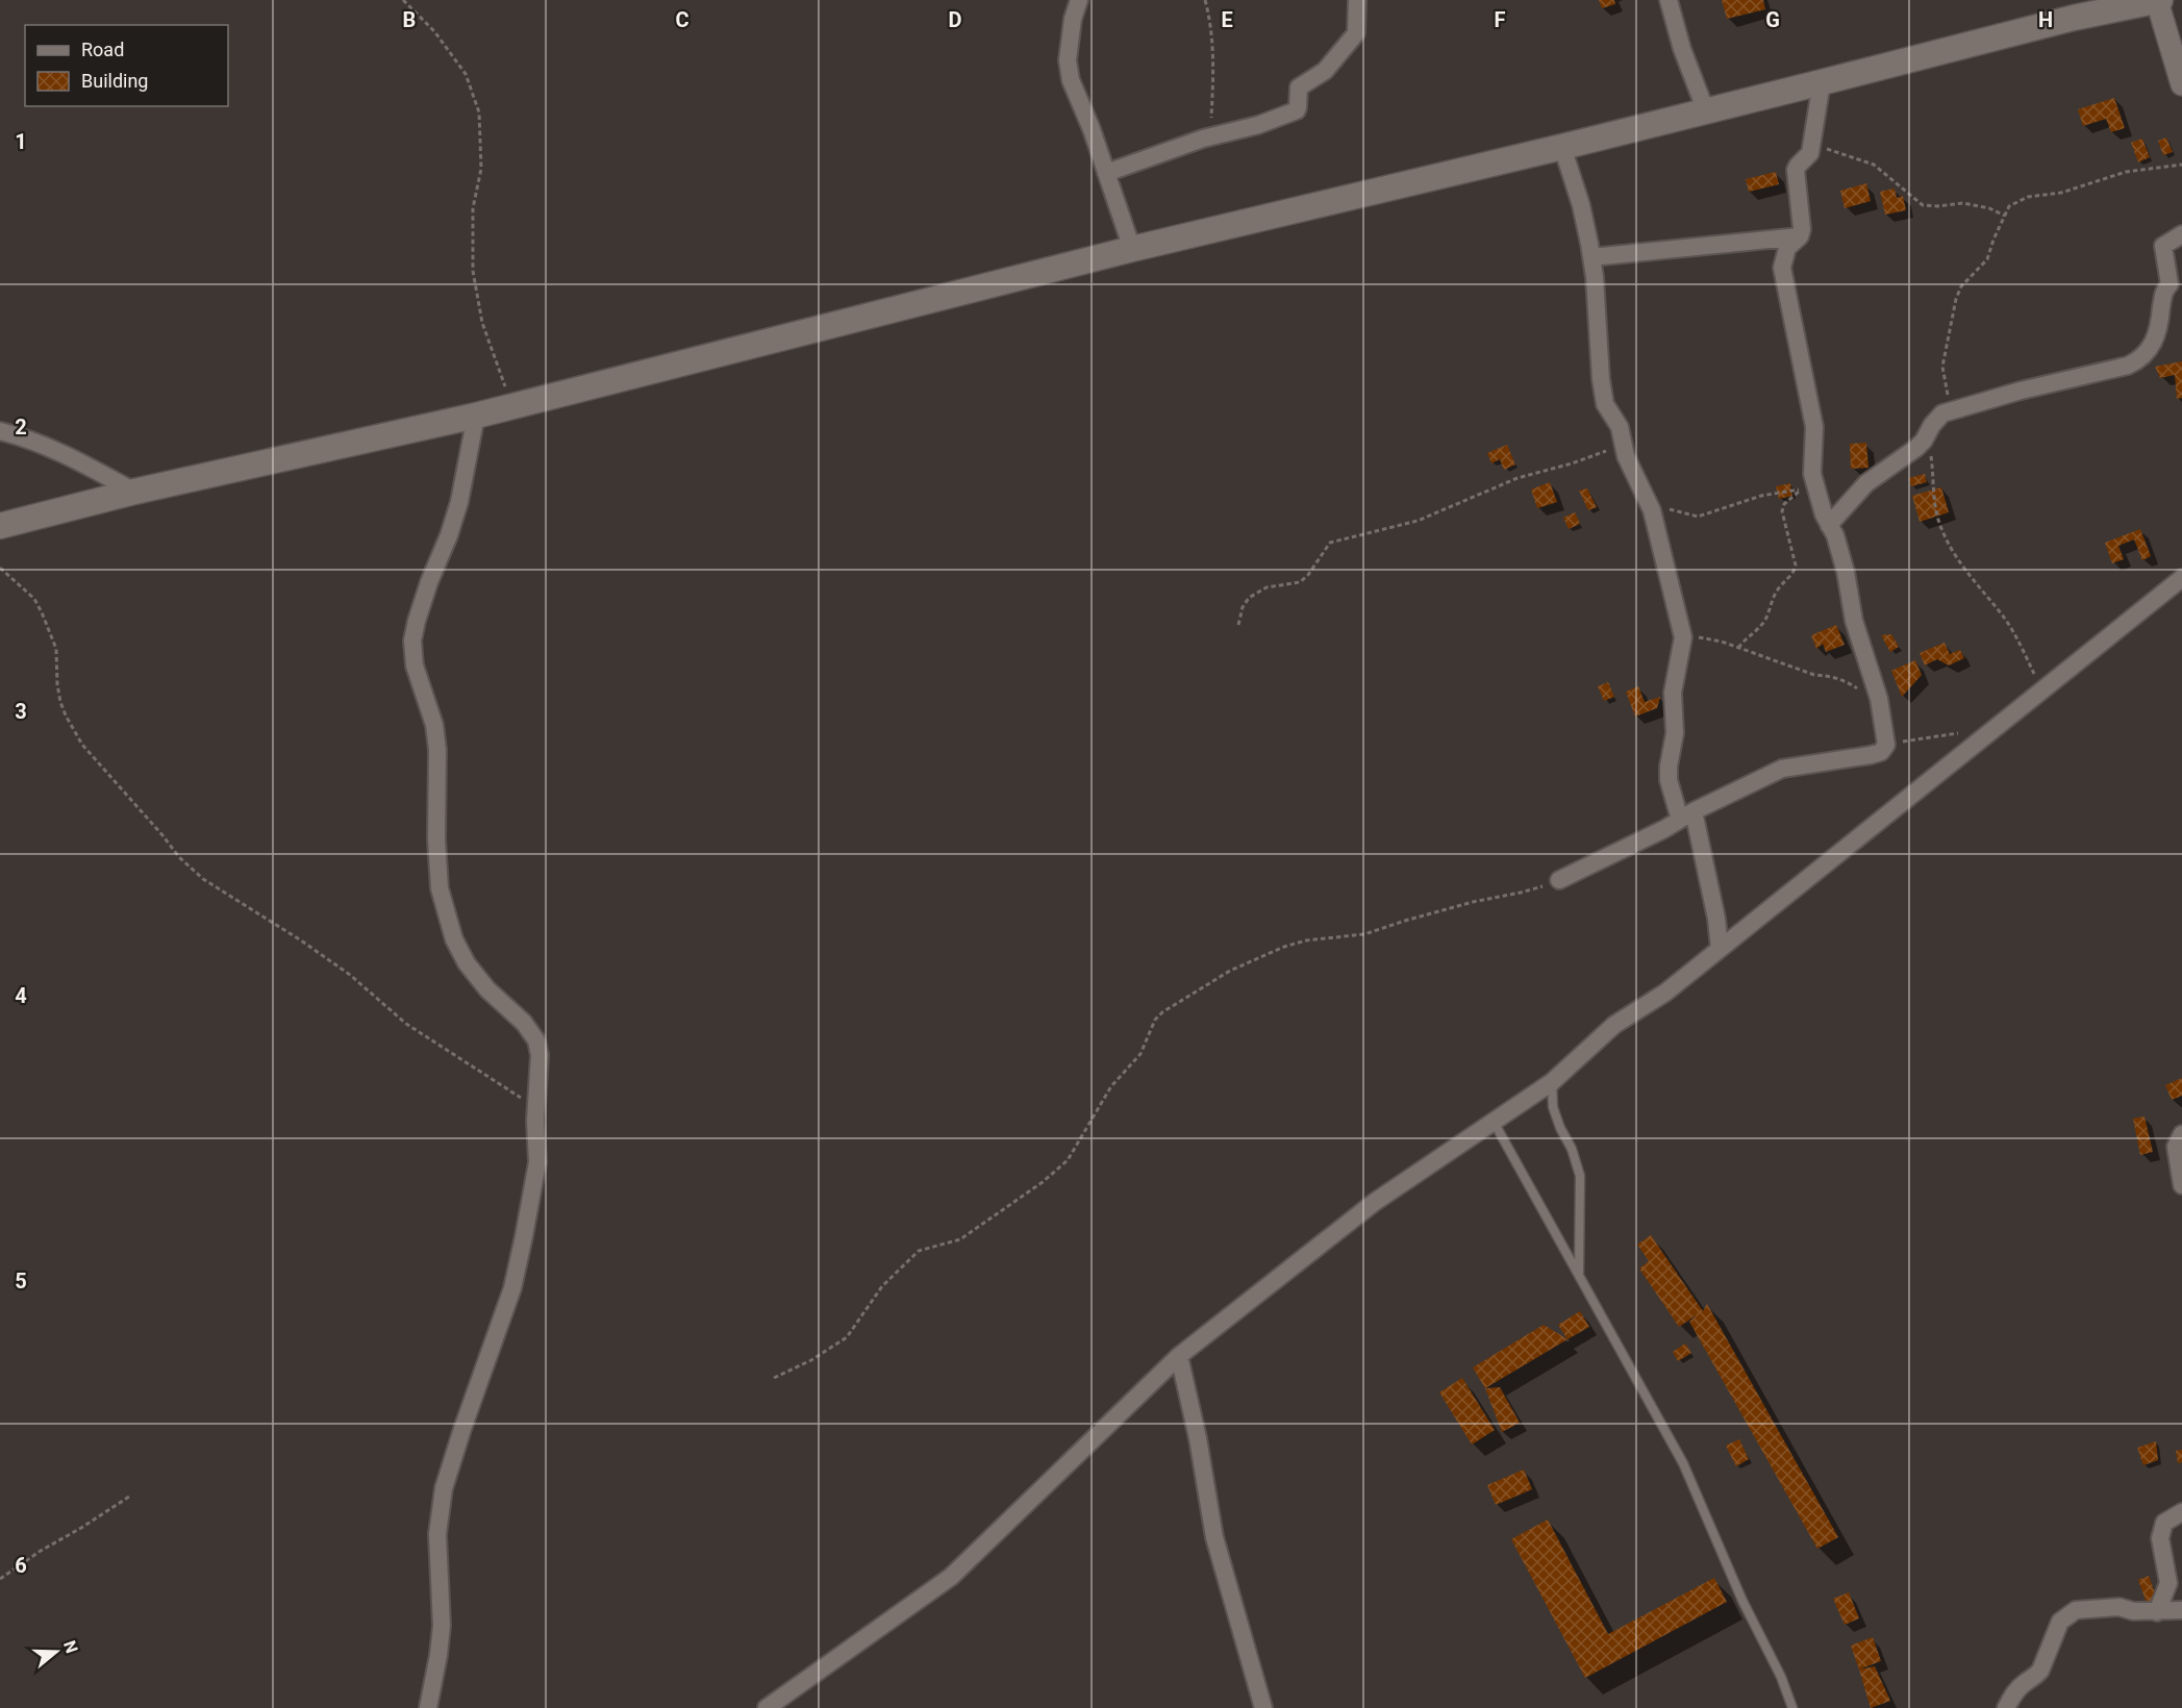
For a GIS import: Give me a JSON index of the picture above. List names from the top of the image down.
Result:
{
  "legend": ["Road", "Building"],
  "north": "right",
  "grid": {
    "columns": [
      "B",
      "C",
      "D",
      "E",
      "F",
      "G",
      "H"
    ],
    "rows": [
      "1",
      "2",
      "3",
      "4",
      "5",
      "6"
    ]
  }
}
